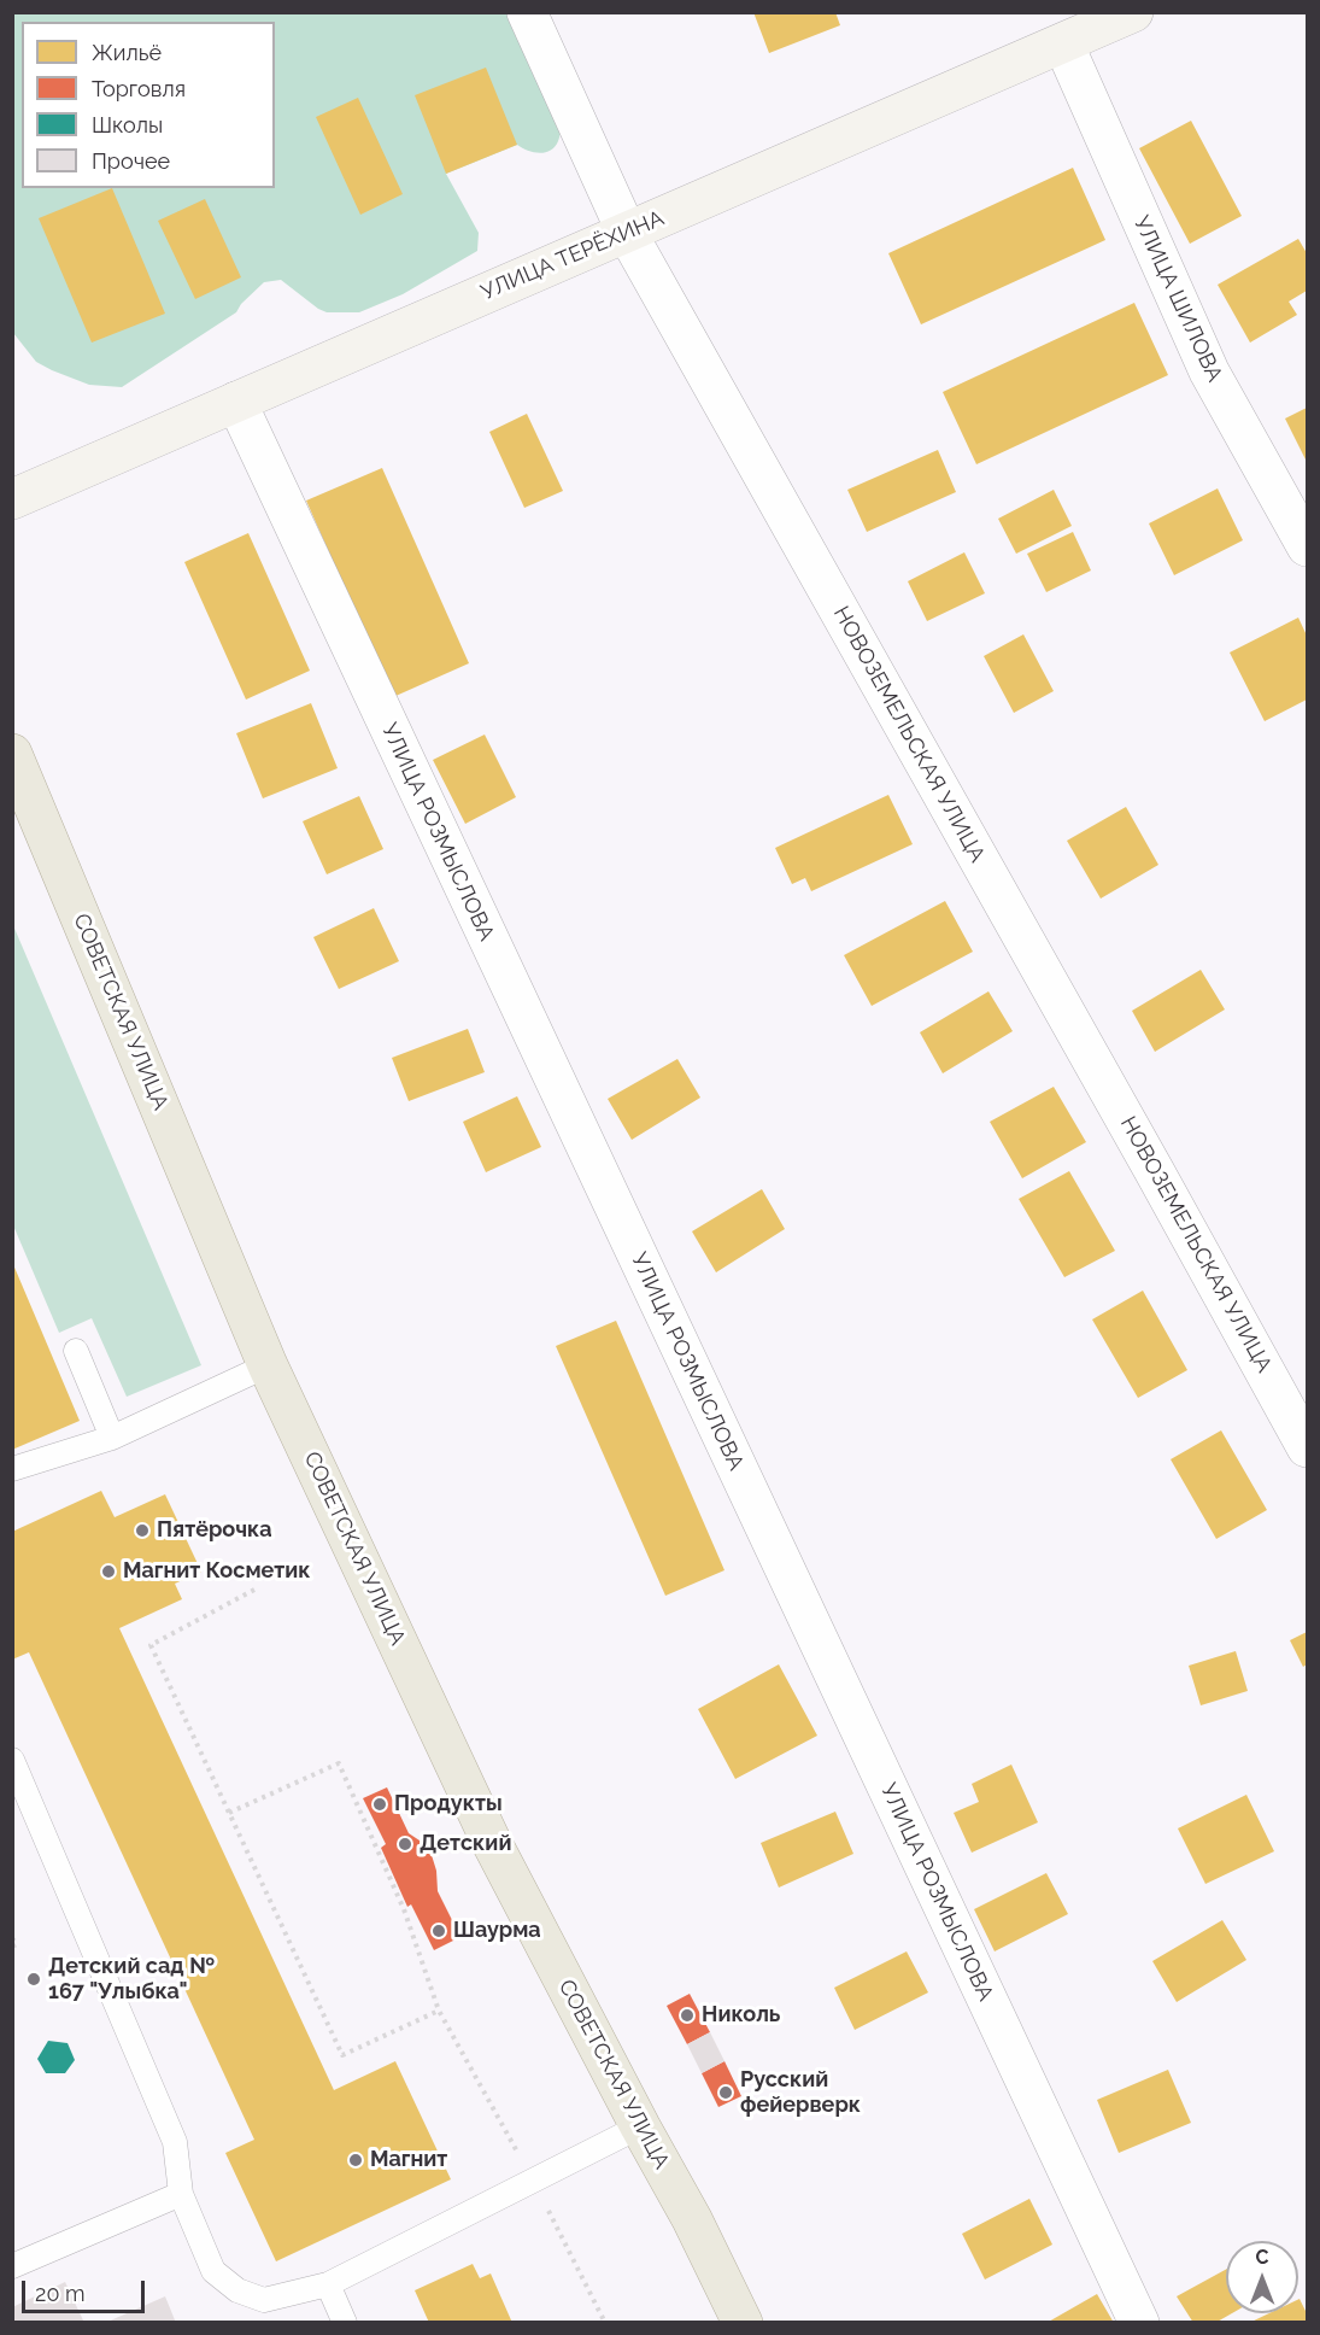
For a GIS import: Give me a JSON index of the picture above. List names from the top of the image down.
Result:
{
  "streets": {
    "main road": ["УЛИЦА ТЕРЁХИНА", "СОВЕТСКАЯ УЛИЦА"],
    "street": ["УЛИЦА ШИЛОВА", "НОВОЗЕМЕЛЬСКАЯ УЛИЦА", "УЛИЦА РОЗМЫСЛОВА"]
  },
  "crossings": [
    ["УЛИЦА ТЕРЁХИНА", "УЛИЦА ШИЛОВА"],
    ["УЛИЦА ТЕРЁХИНА", "НОВОЗЕМЕЛЬСКАЯ УЛИЦА"],
    ["УЛИЦА ТЕРЁХИНА", "УЛИЦА РОЗМЫСЛОВА"]
  ],
  "places": [
    "Пятёрочка",
    "Магнит Косметик",
    "Продукты",
    "Детский",
    "Шаурма",
    "Детский сад № 167 \"Улыбка\"",
    "Николь",
    "Русский фейерверк",
    "Магнит"
  ],
  "legend": [
    "Жильё",
    "Торговля",
    "Школы",
    "Прочее"
  ],
  "scale_bar": "20 m",
  "north": "top"
}
